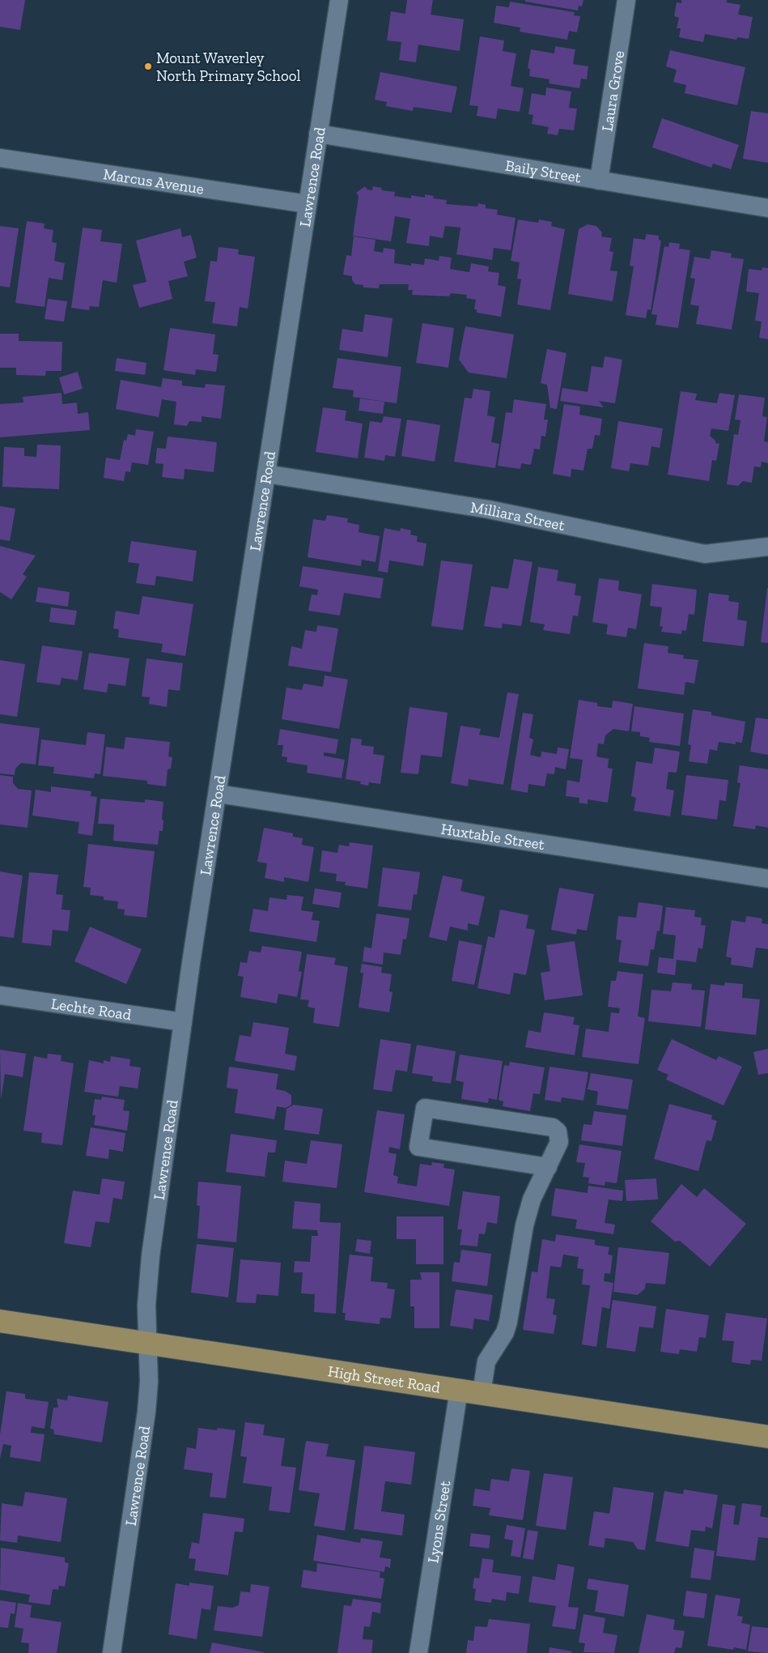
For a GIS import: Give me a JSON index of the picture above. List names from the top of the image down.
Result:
{
  "streets": {
    "main road": ["High Street Road"],
    "street": [
      "Laura Grove",
      "Baily Street",
      "Lawrence Road",
      "Marcus Avenue",
      "Milliara Street",
      "Huxtable Street",
      "Lechte Road",
      "Lyons Street"
    ]
  },
  "crossings": [
    ["Laura Grove", "Baily Street"],
    ["Baily Street", "Lawrence Road"],
    ["Lawrence Road", "Marcus Avenue"],
    ["Lawrence Road", "Milliara Street"],
    ["Lawrence Road", "Huxtable Street"],
    ["Lawrence Road", "Lechte Road"],
    ["Lawrence Road", "High Street Road"],
    ["High Street Road", "Lyons Street"]
  ],
  "places": ["Mount Waverley North Primary School"]
}
